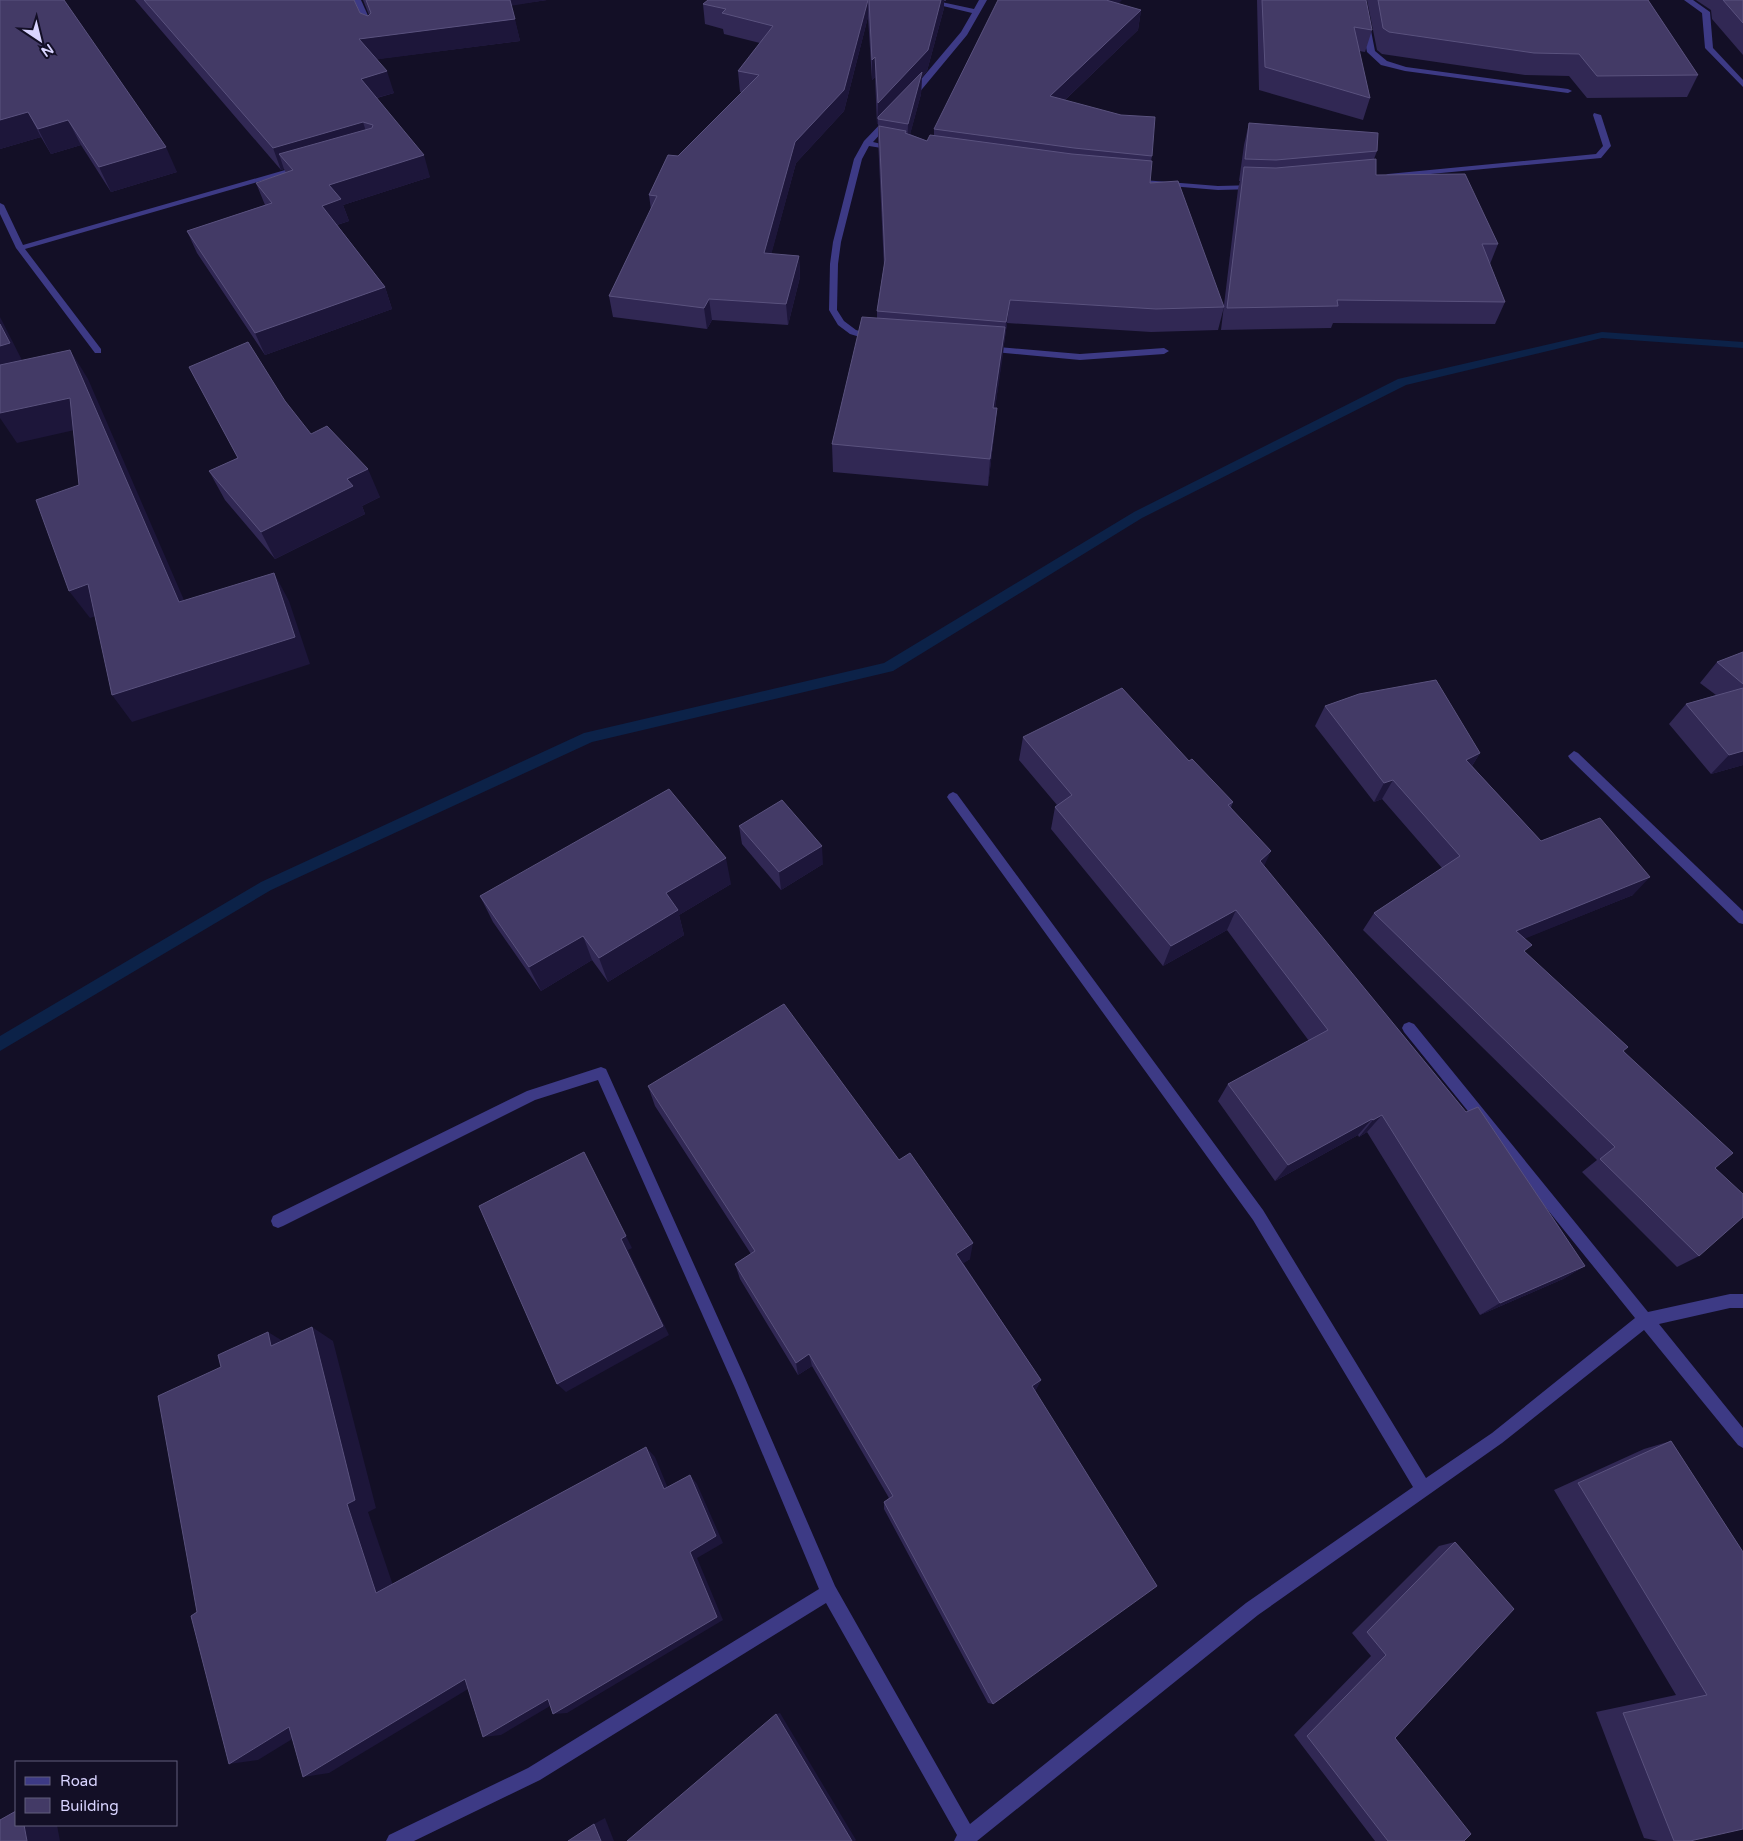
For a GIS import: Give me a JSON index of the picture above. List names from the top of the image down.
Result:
{
  "legend": ["Road", "Building"],
  "north": "bottom right"
}
